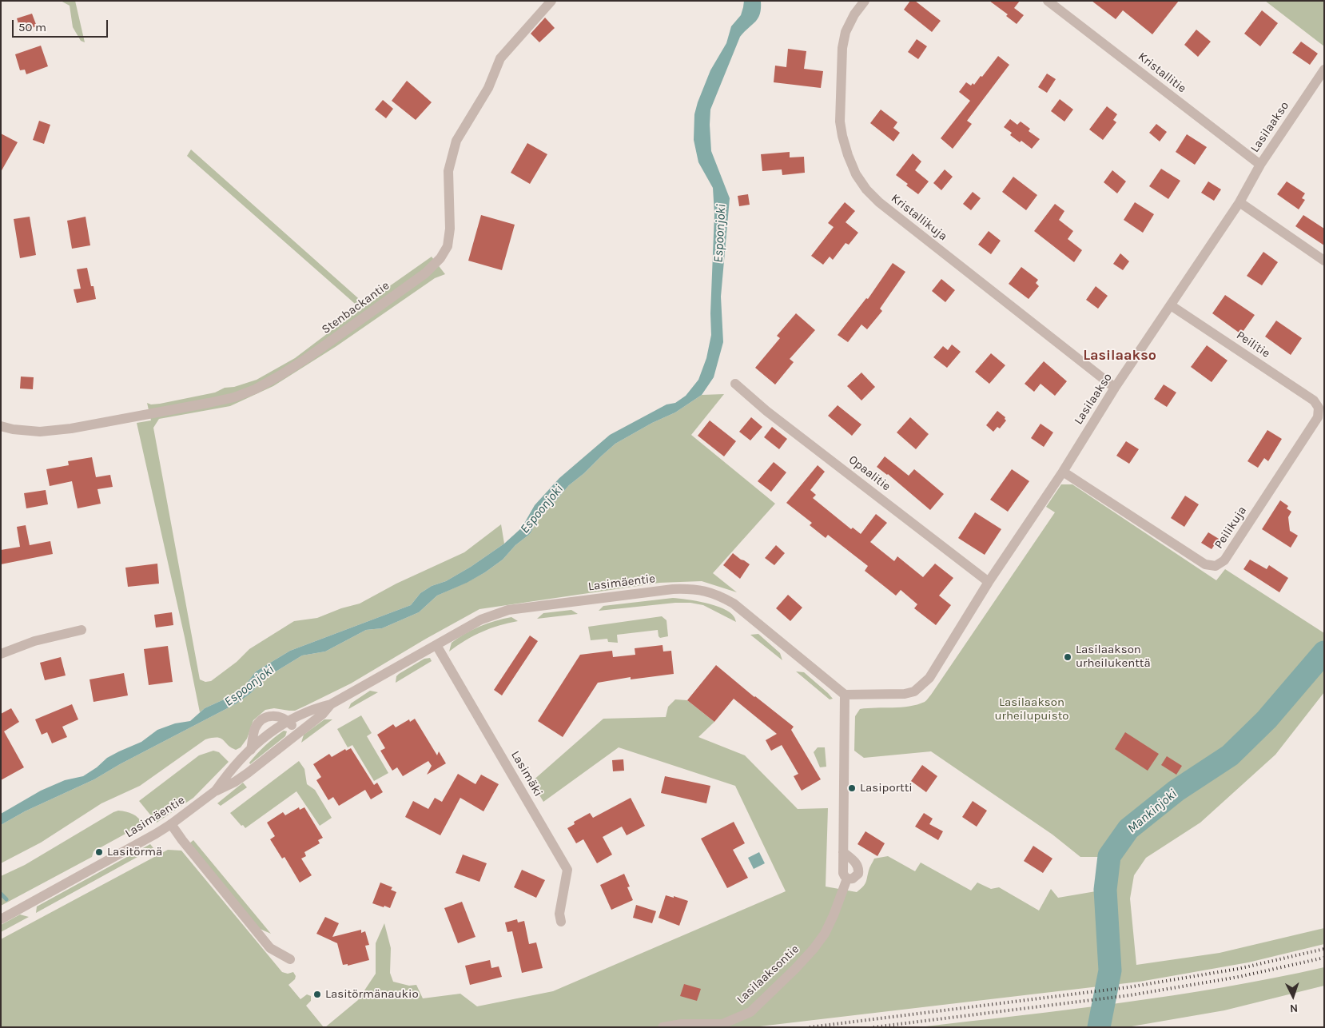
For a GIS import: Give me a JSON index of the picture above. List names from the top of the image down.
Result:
{
  "streets": {
    "street": [
      "Kristallitie",
      "Lasilaakso",
      "Kristallikuja",
      "Stenbackantie",
      "Peilitie",
      "Opaalitie",
      "Peilikuja",
      "Lasimäentie",
      "Lasimäki",
      "Lasilaaksontie"
    ]
  },
  "crossings": [
    ["Kristallitie", "Lasilaakso"],
    ["Lasilaakso", "Kristallikuja"],
    ["Lasilaakso", "Peilitie"],
    ["Lasilaakso", "Opaalitie"],
    ["Lasilaakso", "Peilikuja"],
    ["Lasilaakso", "Lasimäentie"],
    ["Peilitie", "Peilikuja"],
    ["Lasimäentie", "Lasimäki"]
  ],
  "districts": ["Lasilaakso"],
  "water": ["Espoonjoki", "Mankinjoki"],
  "parks": ["Lasilaakson urheilupuisto"],
  "places": [
    "Lasilaakson urheilukenttä",
    "Lasiportti",
    "Lasitörmä",
    "Lasitörmänaukio"
  ],
  "scale_bar": "50 m",
  "north": "bottom"
}
